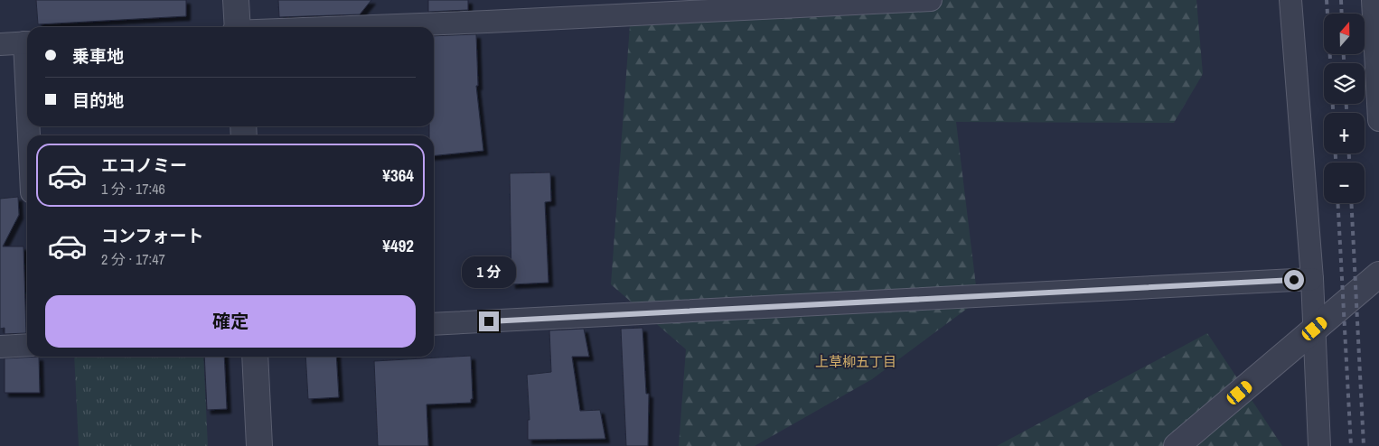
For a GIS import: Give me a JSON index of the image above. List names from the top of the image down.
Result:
{
  "districts": ["上草柳五丁目"],
  "north": "top",
  "page": {
    "map_buttons": ["+", "−"],
    "banner": ["乗車地", "目的地"],
    "list": [
      {
        "name": "エコノミー",
        "note": "1 分 · 17:46",
        "value": "¥364"
      },
      {
        "name": "コンフォート",
        "note": "2 分 · 17:47",
        "value": "¥492"
      }
    ],
    "bubble": "1 分",
    "buttons": "確定"
  }
}
